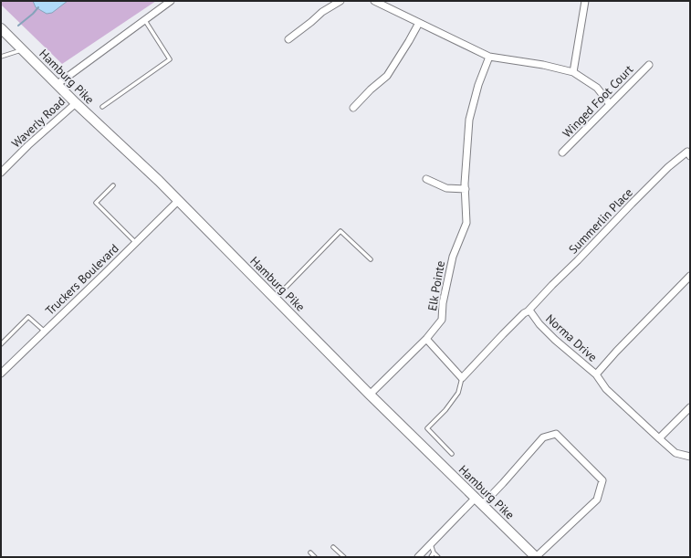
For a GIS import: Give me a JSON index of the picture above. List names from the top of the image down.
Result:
{
  "streets": {
    "main road": ["Hamburg Pike"],
    "street": [
      "Winged Foot Court",
      "Waverly Road",
      "Summerlin Place",
      "Truckers Boulevard",
      "Elk Pointe",
      "Norma Drive"
    ]
  },
  "crossings": [
    ["Hamburg Pike", "Waverly Road"],
    ["Hamburg Pike", "Truckers Boulevard"],
    ["Hamburg Pike", "Elk Pointe"],
    ["Summerlin Place", "Norma Drive"]
  ]
}
